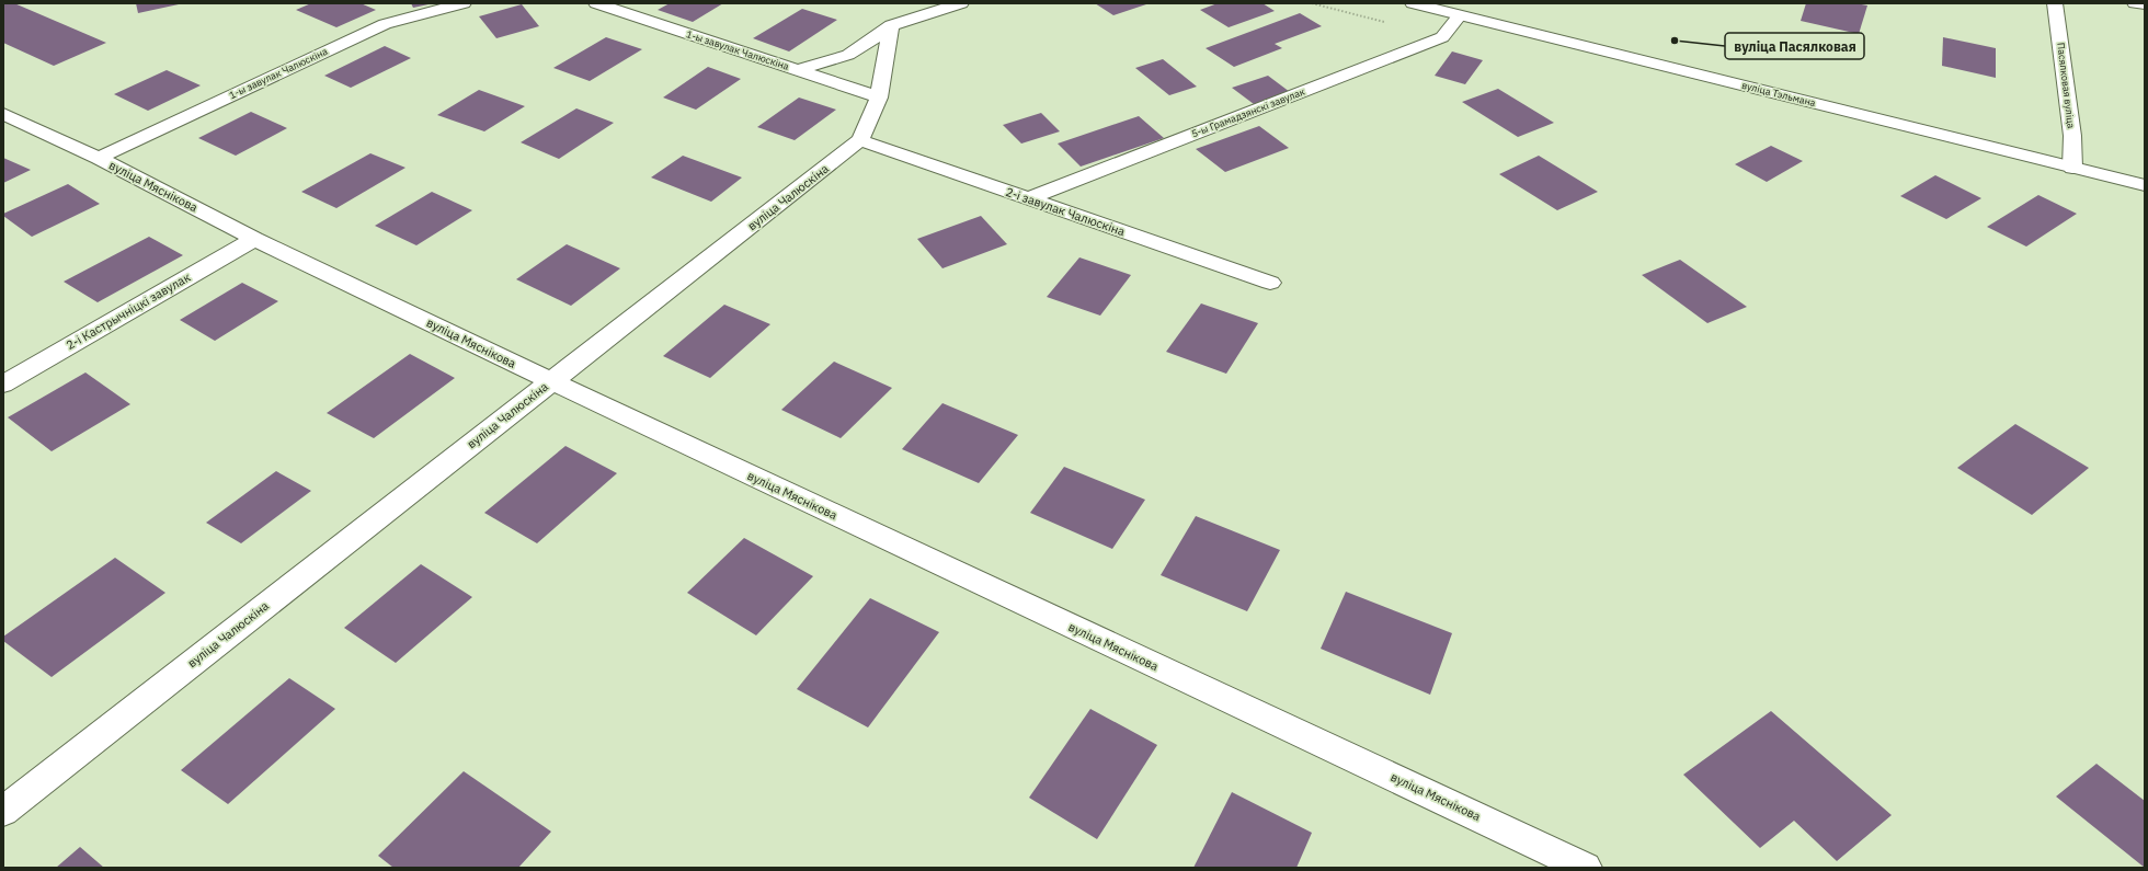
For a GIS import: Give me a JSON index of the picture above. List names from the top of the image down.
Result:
{
  "streets": {
    "street": [
      "1-ы завулак Чалюскіна",
      "Пасялковая вуліца",
      "вуліца Тэльмана",
      "5-ы Грамадзянскі завулак",
      "вуліца Мяснікова",
      "вуліца Чалюскіна",
      "2-і завулак Чалюскіна",
      "2-і Кастрычніцкі завулак"
    ]
  },
  "crossings": [
    ["1-ы завулак Чалюскіна", "вуліца Мяснікова"],
    ["1-ы завулак Чалюскіна", "вуліца Чалюскіна"],
    ["Пасялковая вуліца", "вуліца Тэльмана"],
    ["вуліца Тэльмана", "5-ы Грамадзянскі завулак"],
    ["5-ы Грамадзянскі завулак", "2-і завулак Чалюскіна"],
    ["вуліца Мяснікова", "вуліца Чалюскіна"],
    ["вуліца Мяснікова", "2-і Кастрычніцкі завулак"],
    ["вуліца Чалюскіна", "2-і завулак Чалюскіна"]
  ],
  "places": ["вуліца Пасялковая"]
}
